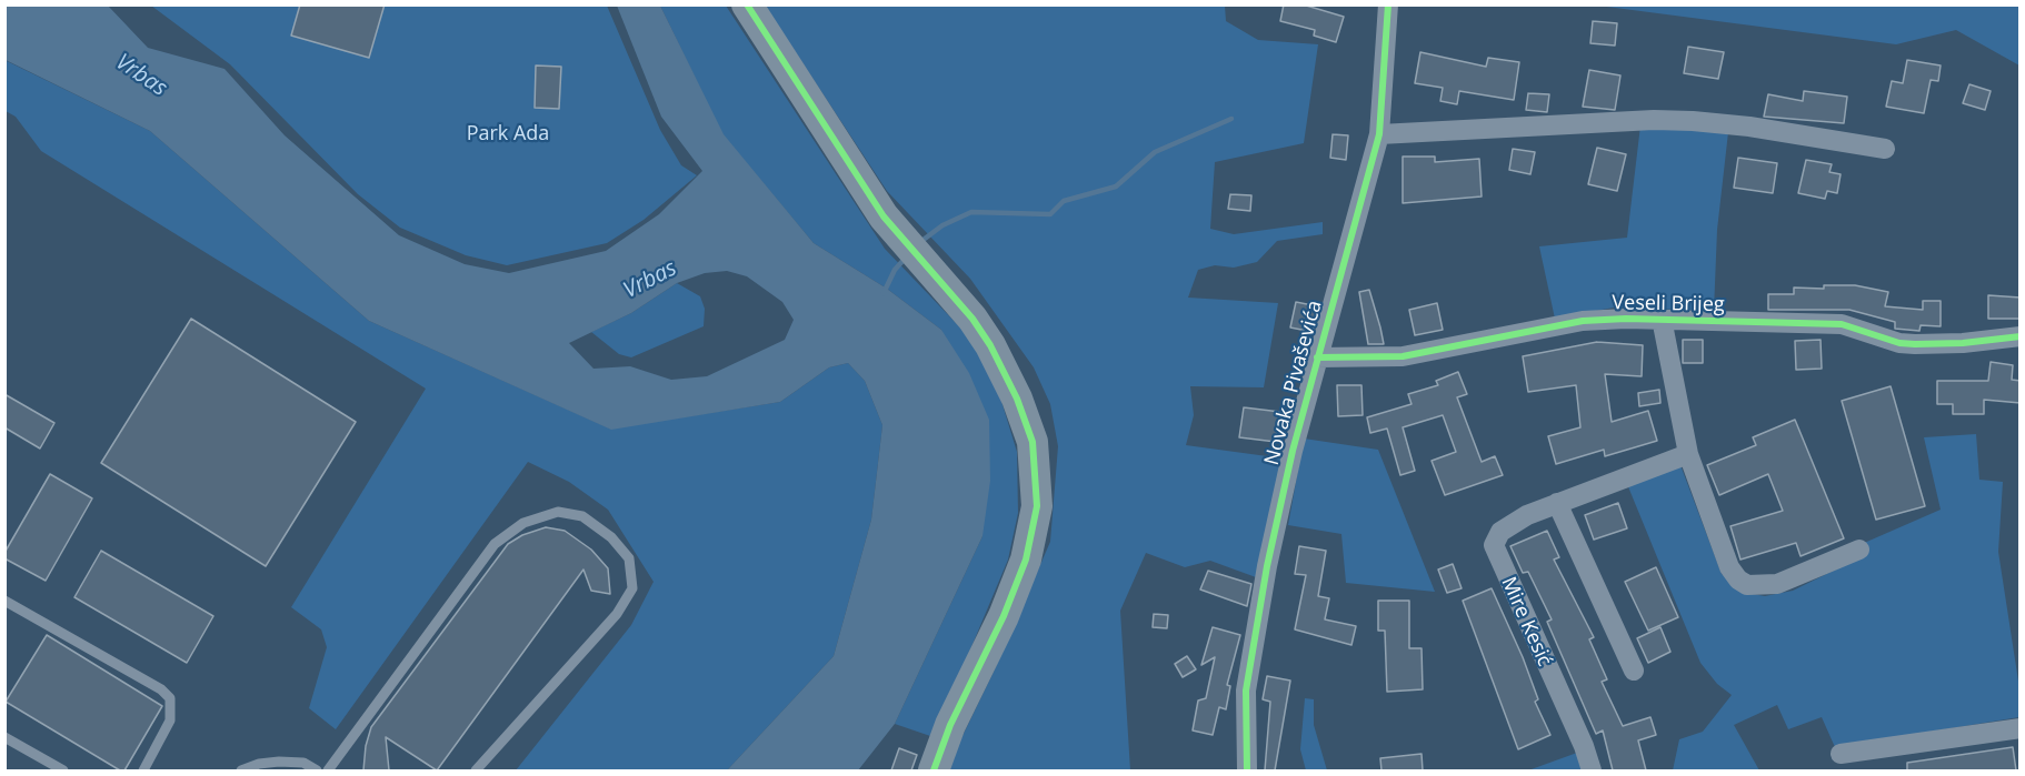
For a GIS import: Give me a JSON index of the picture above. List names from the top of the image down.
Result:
{
  "streets": {
    "street": ["Veseli Brijeg", "Novaka Pivaševića", "Mire Kesić"]
  },
  "crossings": [
    ["Veseli Brijeg", "Novaka Pivaševića"]
  ],
  "water": ["Vrbas"],
  "parks": ["Park Ada"]
}
